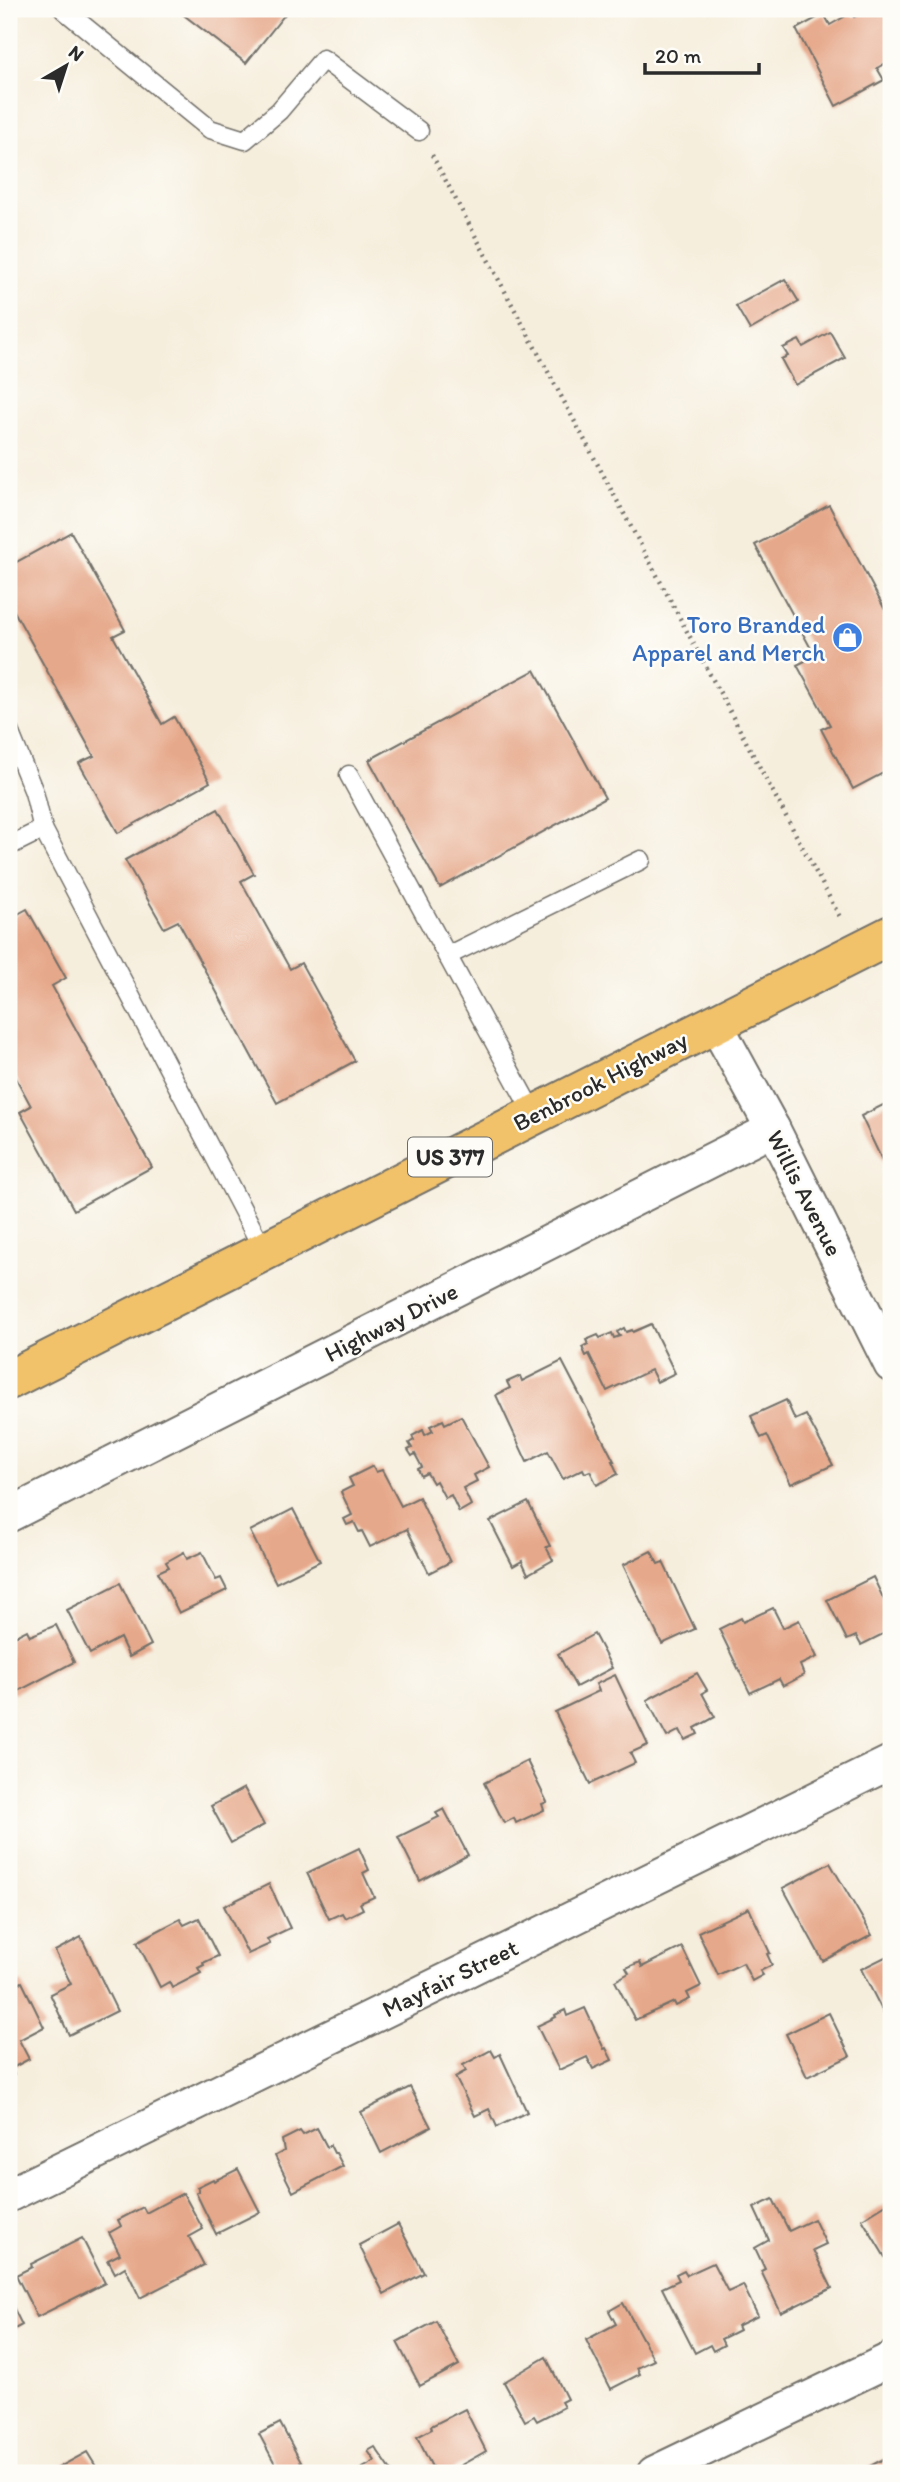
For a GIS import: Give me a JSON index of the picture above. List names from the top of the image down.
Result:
{
  "streets": {
    "main road": ["Benbrook Highway", "US 377"],
    "street": ["Willis Avenue", "Highway Drive", "Mayfair Street"]
  },
  "crossings": [
    ["Benbrook Highway", "Willis Avenue"],
    ["Willis Avenue", "Highway Drive"]
  ],
  "places": {
    "shop": ["Toro Branded Apparel and Merch"]
  },
  "scale_bar": "20 m",
  "north": "top right"
}
